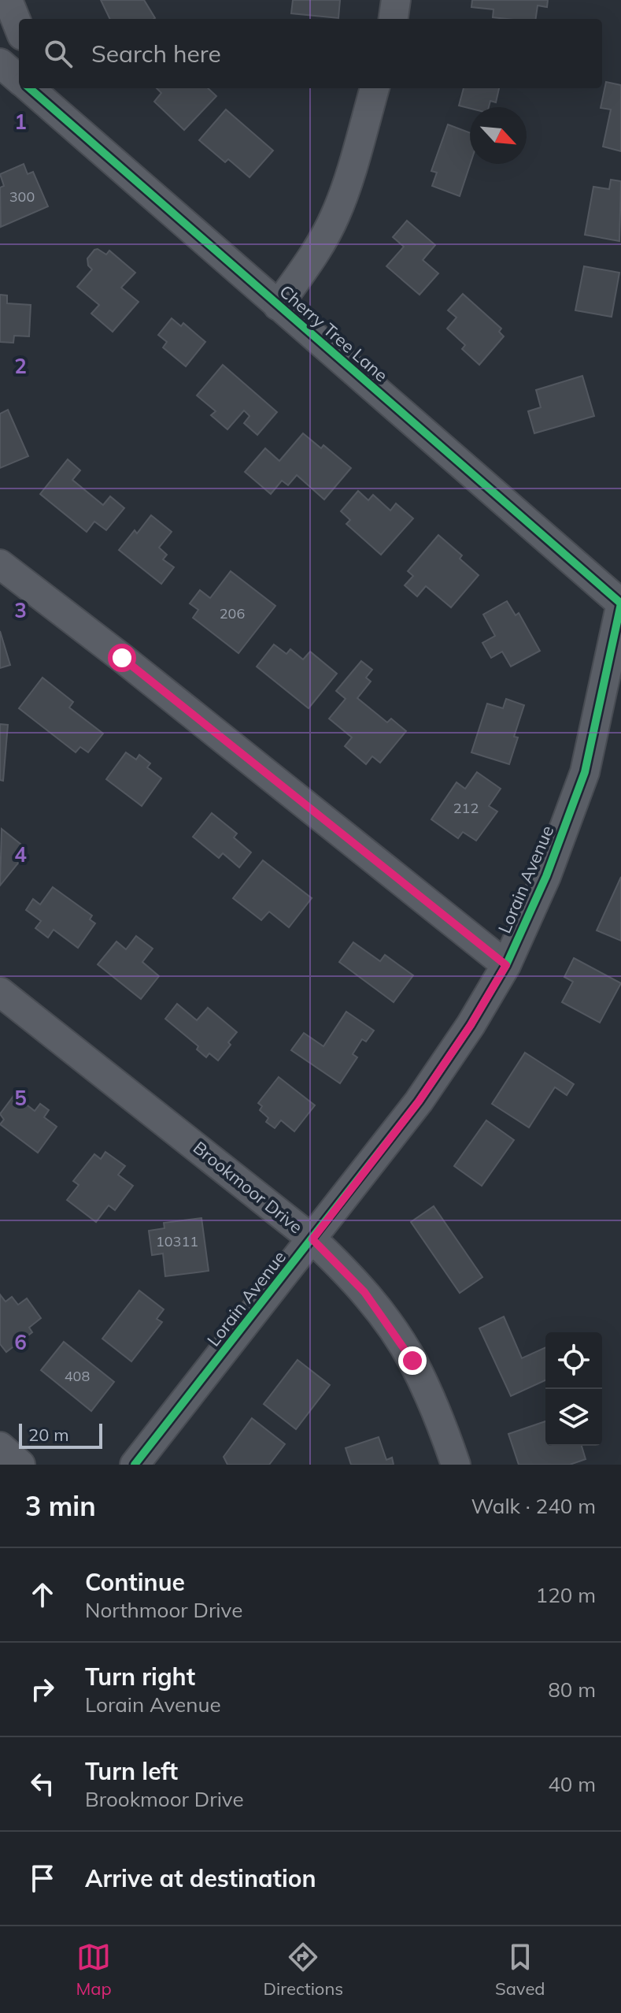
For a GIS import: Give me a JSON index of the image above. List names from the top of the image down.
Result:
{
  "streets": {
    "street": ["Cherry Tree Lane", "Lorain Avenue", "Brookmoor Drive"]
  },
  "crossings": [
    ["Cherry Tree Lane", "Lorain Avenue"],
    ["Lorain Avenue", "Brookmoor Drive"]
  ],
  "house_numbers": [
    "300",
    "206",
    "212",
    "10311",
    "408"
  ],
  "scale_bar": "20 m",
  "north": "bottom right",
  "page": {
    "search": "Search here",
    "scale": "20 m",
    "heading": ["3 min", "Walk · 240 m"],
    "list": [
      ["Continue", "Northmoor Drive", "120 m"],
      ["Turn right", "Lorain Avenue", "80 m"],
      ["Turn left", "Brookmoor Drive", "40 m"],
      "Arrive at destination"
    ],
    "nav": ["Map", "Directions", "Saved"]
  },
  "grid": {
    "rows": [
      "1",
      "2",
      "3",
      "4",
      "5",
      "6"
    ]
  }
}
